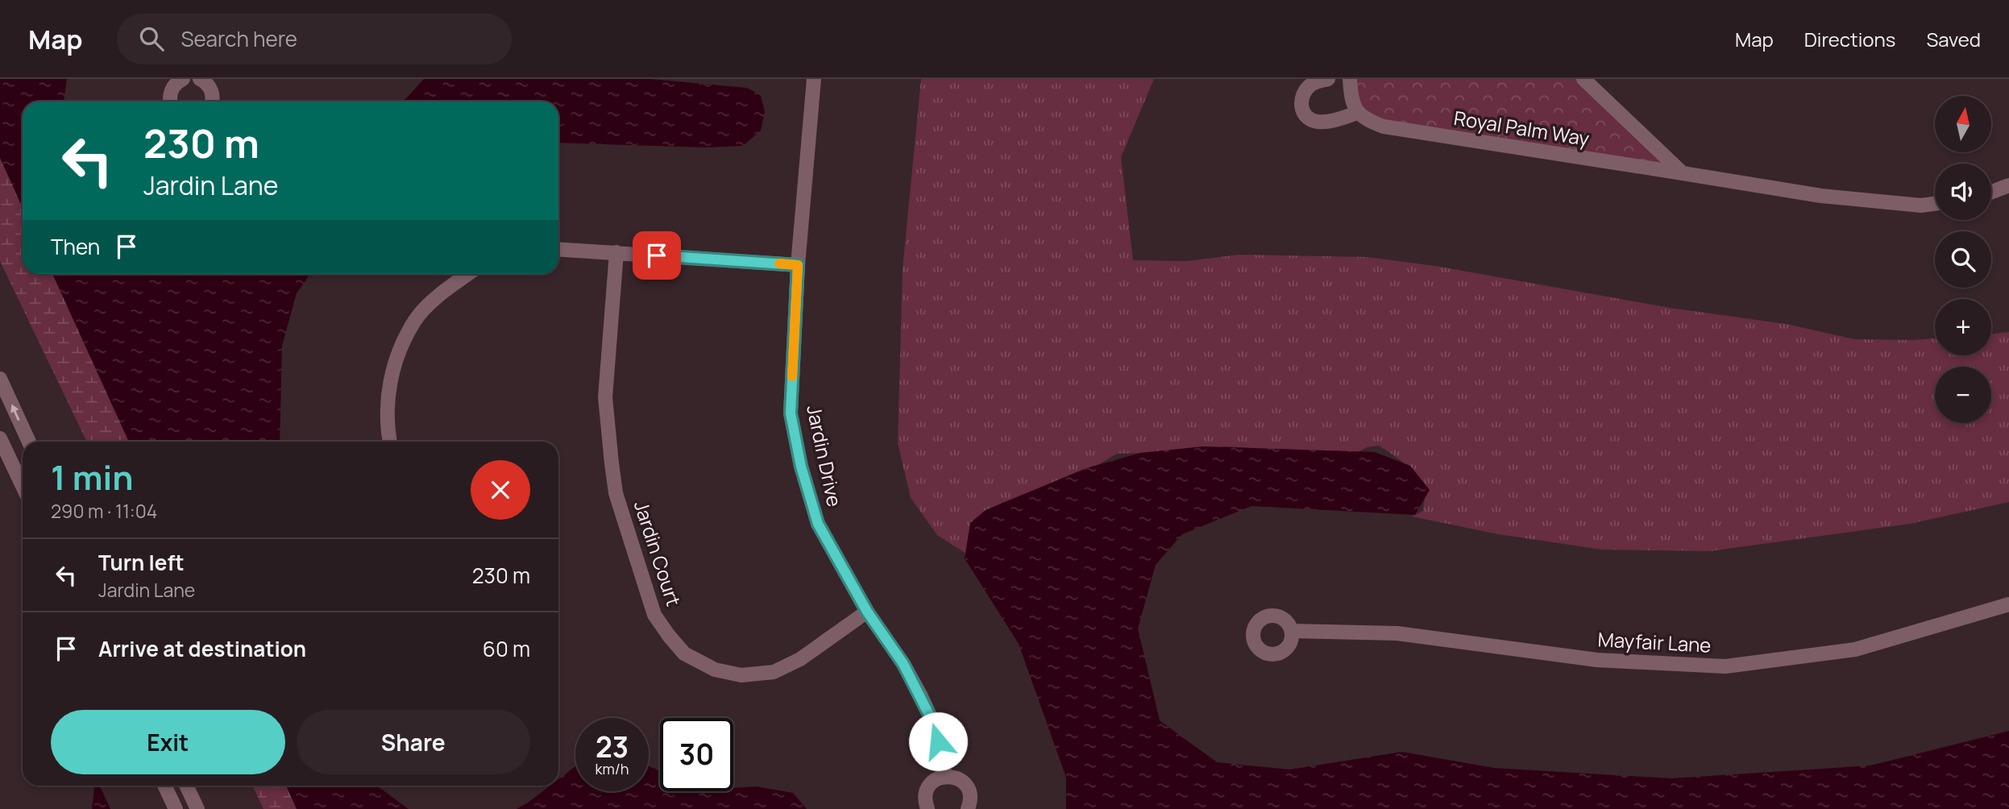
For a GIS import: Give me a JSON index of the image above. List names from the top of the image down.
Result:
{
  "streets": {
    "street": [
      "Royal Palm Way",
      "Jardin Drive",
      "Jardin Court",
      "Mayfair Lane"
    ]
  },
  "crossings": [
    ["Jardin Drive", "Jardin Court"]
  ],
  "north": "top",
  "page": {
    "header": "Map",
    "search": "Search here",
    "nav": ["Map", "Directions", "Saved"],
    "map_buttons": ["+", "−"],
    "turn": ["230 m", "Jardin Lane"],
    "then": "Then",
    "heading": ["1 min", "290 m · 11:04"],
    "list": [
      {
        "name": "Turn left",
        "note": "Jardin Lane",
        "value": "230 m"
      },
      {
        "name": "Arrive at destination",
        "value": "60 m"
      }
    ],
    "buttons": ["Exit", "Share"],
    "speed": "23 km/h",
    "limit": "30"
  }
}
